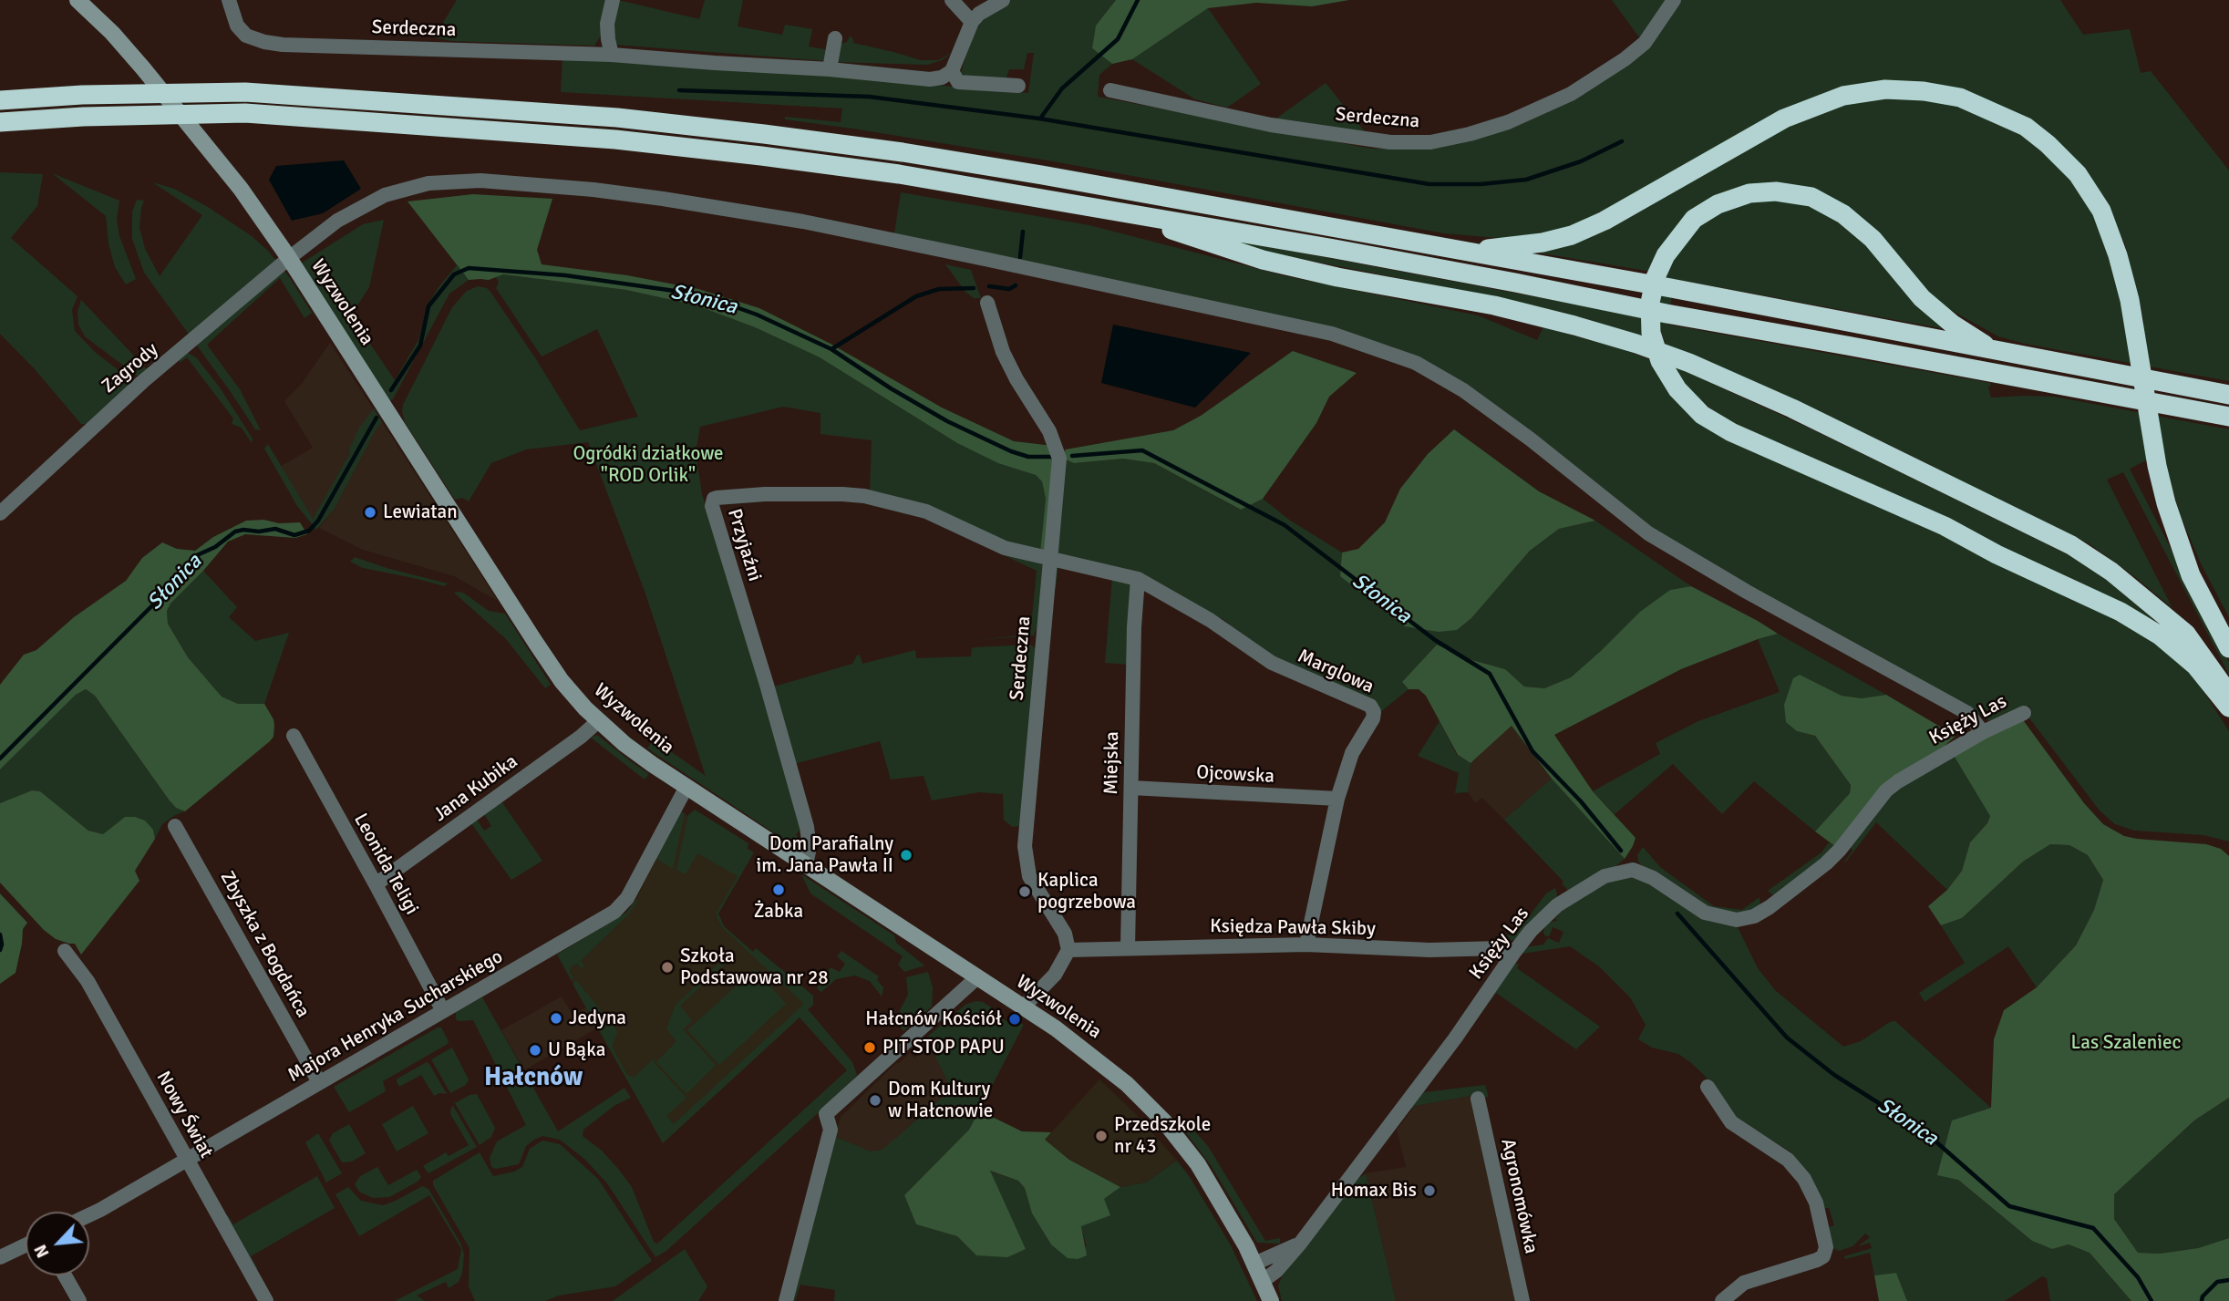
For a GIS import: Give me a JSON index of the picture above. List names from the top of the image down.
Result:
{
  "streets": {
    "street": [
      "Serdeczna",
      "Wyzwolenia",
      "Zagrody",
      "Przyjaźni",
      "Marglowa",
      "Księży Las",
      "Miejska",
      "Ojcowska",
      "Jana Kubika",
      "Leonida Teligi",
      "Księdza Pawła Skiby",
      "Zbyszka z Bogdańca",
      "Majora Henryka Sucharskiego",
      "Nowy Świat",
      "Agronomówka"
    ]
  },
  "crossings": [
    ["Serdeczna", "Przyjaźni"],
    ["Serdeczna", "Księdza Pawła Skiby"],
    ["Wyzwolenia", "Zagrody"],
    ["Wyzwolenia", "Przyjaźni"],
    ["Wyzwolenia", "Księży Las"],
    ["Wyzwolenia", "Jana Kubika"],
    ["Wyzwolenia", "Majora Henryka Sucharskiego"],
    ["Zagrody", "Księży Las"],
    ["Marglowa", "Miejska"],
    ["Marglowa", "Ojcowska"],
    ["Marglowa", "Księdza Pawła Skiby"],
    ["Księży Las", "Księdza Pawła Skiby"],
    ["Miejska", "Ojcowska"],
    ["Miejska", "Księdza Pawła Skiby"],
    ["Jana Kubika", "Leonida Teligi"],
    ["Leonida Teligi", "Majora Henryka Sucharskiego"],
    ["Zbyszka z Bogdańca", "Majora Henryka Sucharskiego"],
    ["Majora Henryka Sucharskiego", "Nowy Świat"]
  ],
  "districts": ["Hałcnów"],
  "water": ["Słonica"],
  "parks": ["Ogródki działkowe \"ROD Orlik\"", "Las Szaleniec"],
  "places": [
    "Lewiatan",
    "Dom Parafialny im. Jana Pawła II",
    "Żabka",
    "Kaplica pogrzebowa",
    "Szkoła Podstawowa nr 28",
    "Jedyna",
    "Hałcnów Kościół",
    "PIT STOP PAPU",
    "U Bąka",
    "Dom Kultury w Hałcnowie",
    "Przedszkole nr 43",
    "Homax Bis"
  ],
  "north": "bottom left"
}
